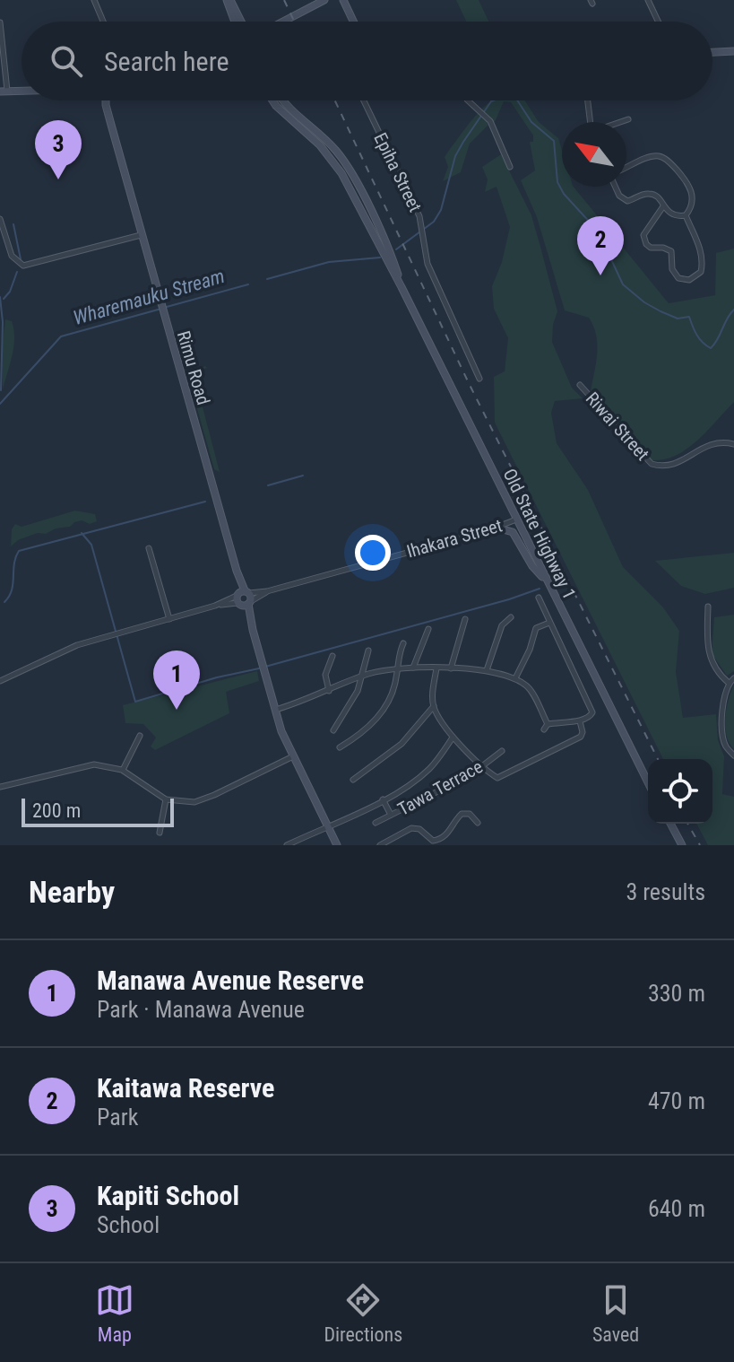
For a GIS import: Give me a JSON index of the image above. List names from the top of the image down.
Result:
{
  "streets": {
    "main road": ["Rimu Road", "Old State Highway 1"],
    "street": [
      "Epiha Street",
      "Riwai Street",
      "Ihakara Street",
      "Tawa Terrace"
    ]
  },
  "crossings": [
    ["Rimu Road", "Ihakara Street"],
    ["Old State Highway 1", "Ihakara Street"]
  ],
  "water": ["Wharemauku Stream"],
  "scale_bar": "200 m",
  "north": "top left",
  "page": {
    "search": "Search here",
    "pins": ["3", "2", "1"],
    "scale": "200 m",
    "heading": ["Nearby", "3 results"],
    "list": [
      {
        "mark": "1",
        "name": "Manawa Avenue Reserve",
        "note": "Park · Manawa Avenue",
        "value": "330 m"
      },
      {
        "mark": "2",
        "name": "Kaitawa Reserve",
        "note": "Park",
        "value": "470 m"
      },
      {
        "mark": "3",
        "name": "Kapiti School",
        "note": "School",
        "value": "640 m"
      }
    ],
    "nav": ["Map", "Directions", "Saved"]
  }
}
